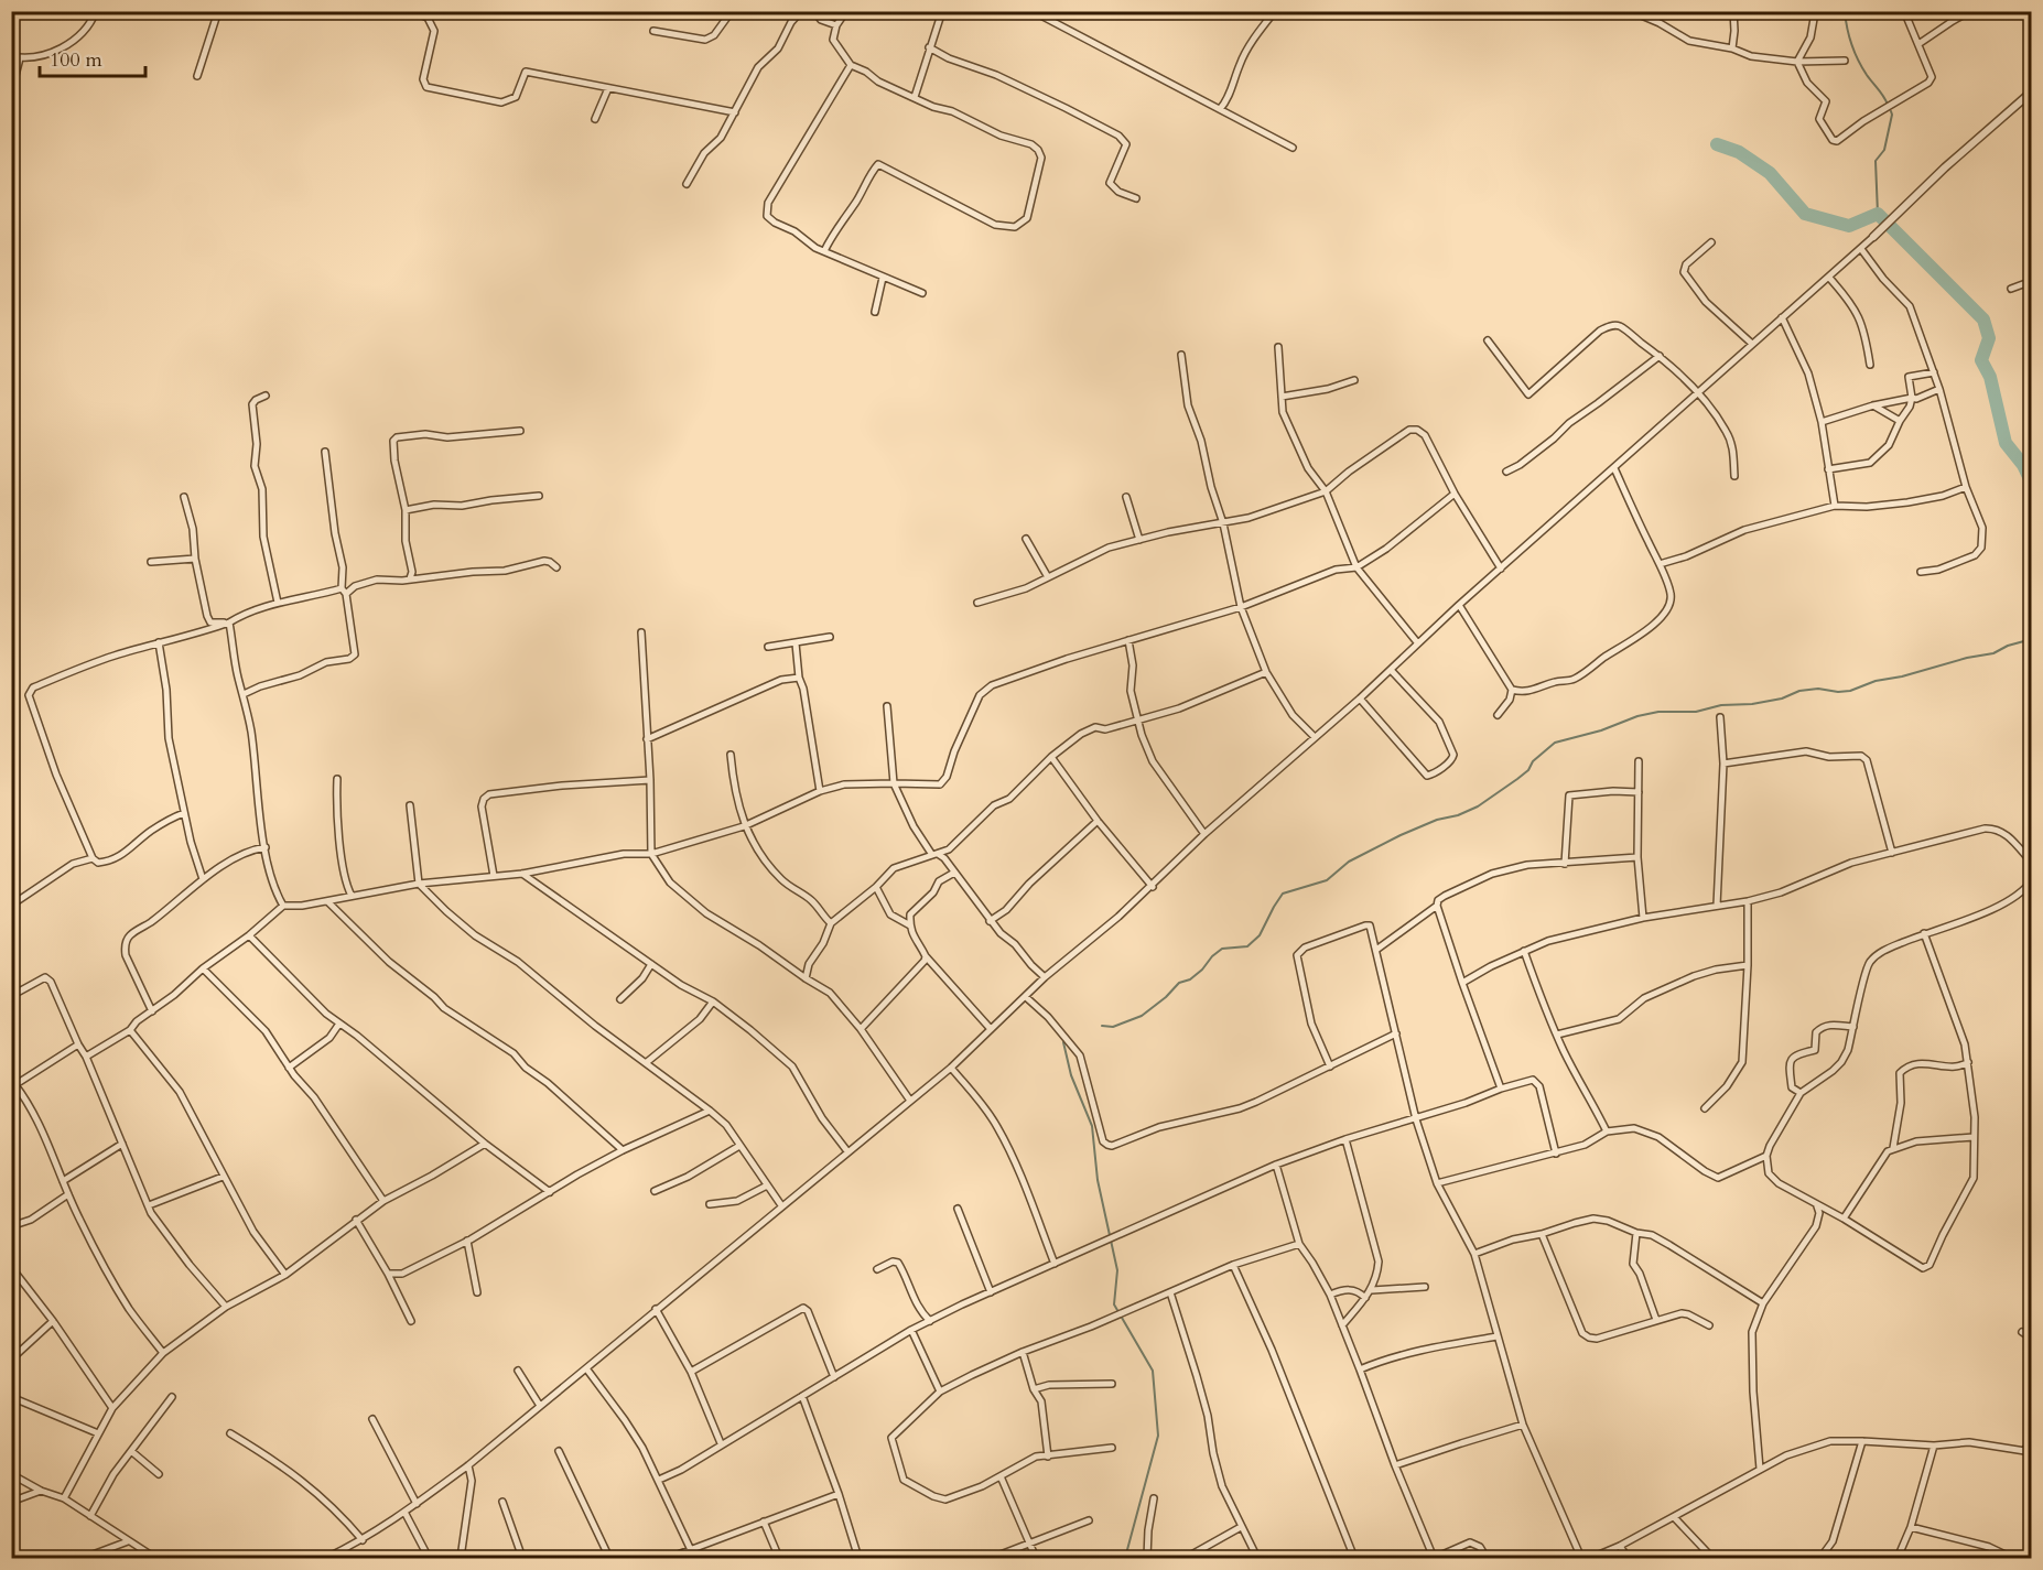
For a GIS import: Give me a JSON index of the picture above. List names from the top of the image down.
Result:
{
  "scale_bar": "100 m"
}
